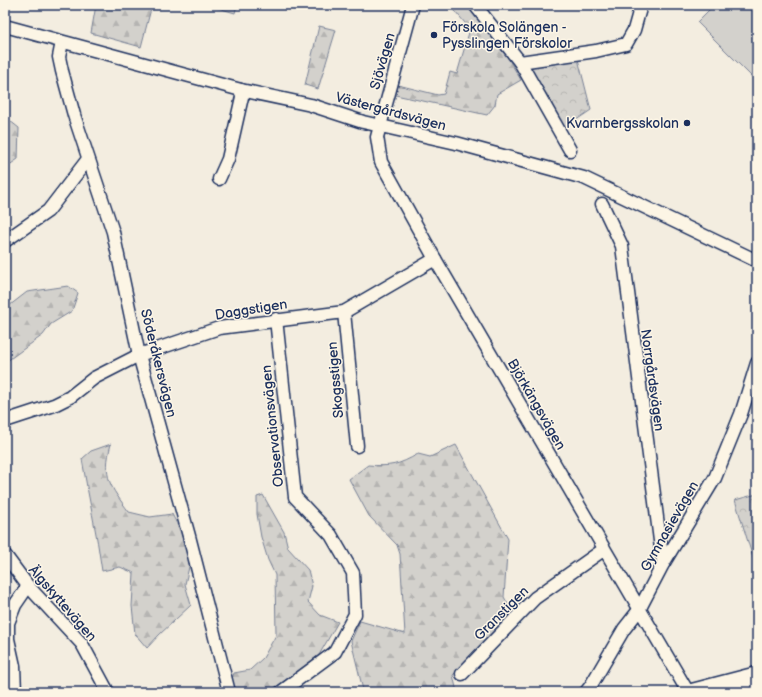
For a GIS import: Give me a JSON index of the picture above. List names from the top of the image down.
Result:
{
  "streets": {
    "street": [
      "Sjövägen",
      "Västergårdsvägen",
      "Daggstigen",
      "Söderåkersvägen",
      "Skogsstigen",
      "Norrgårdsvägen",
      "Björkängsvägen",
      "Observationsvägen",
      "Gymnasievägen",
      "Älgskyttevägen",
      "Granstigen"
    ]
  },
  "crossings": [
    ["Sjövägen", "Västergårdsvägen"],
    ["Sjövägen", "Björkängsvägen"],
    ["Västergårdsvägen", "Söderåkersvägen"],
    ["Västergårdsvägen", "Björkängsvägen"],
    ["Daggstigen", "Söderåkersvägen"],
    ["Daggstigen", "Skogsstigen"],
    ["Daggstigen", "Björkängsvägen"],
    ["Daggstigen", "Observationsvägen"],
    ["Norrgårdsvägen", "Gymnasievägen"],
    ["Björkängsvägen", "Gymnasievägen"],
    ["Björkängsvägen", "Granstigen"]
  ],
  "places": ["Förskola Solängen - Pysslingen Förskolor", "Kvarnbergsskolan"]
}
